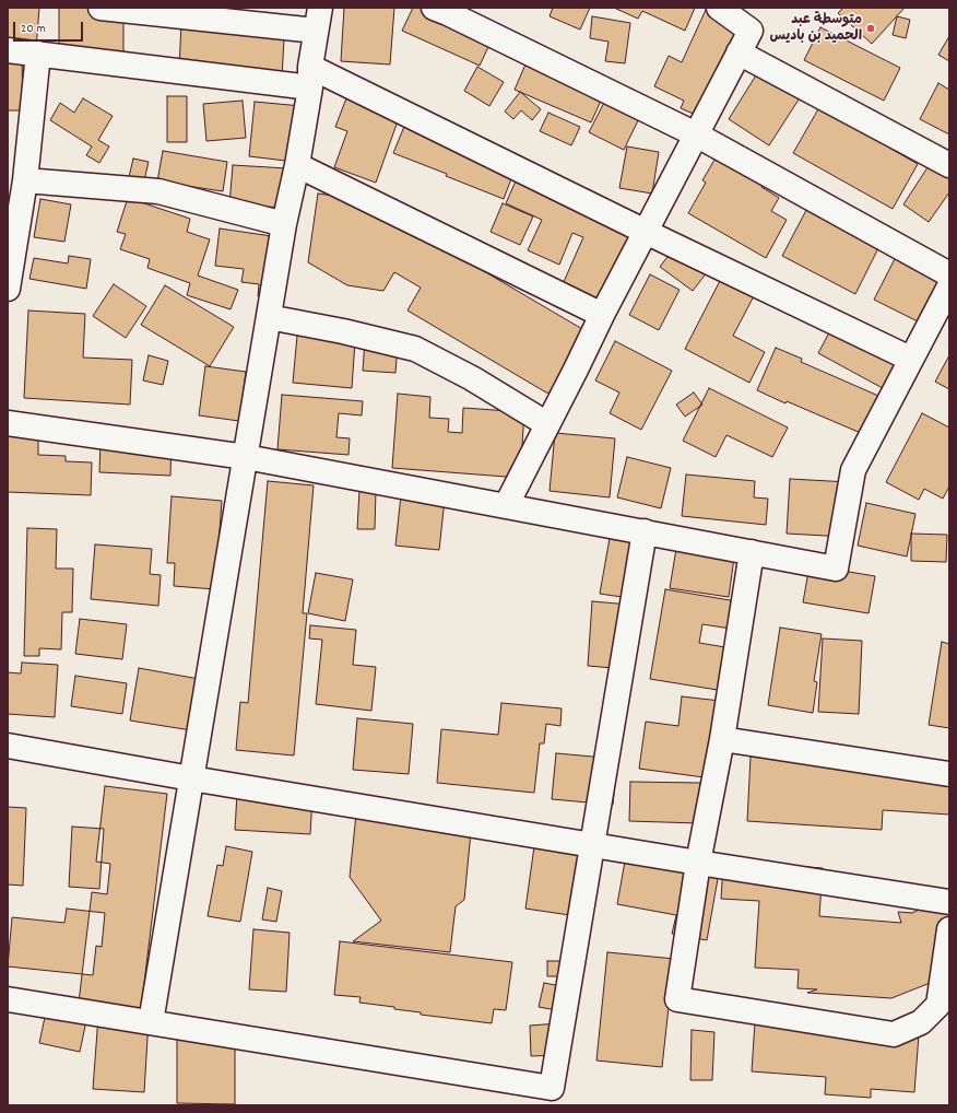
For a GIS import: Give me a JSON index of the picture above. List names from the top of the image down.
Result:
{
  "places": ["متوسطة عبد الحميد بن باديس"],
  "scale_bar": "20 m"
}
